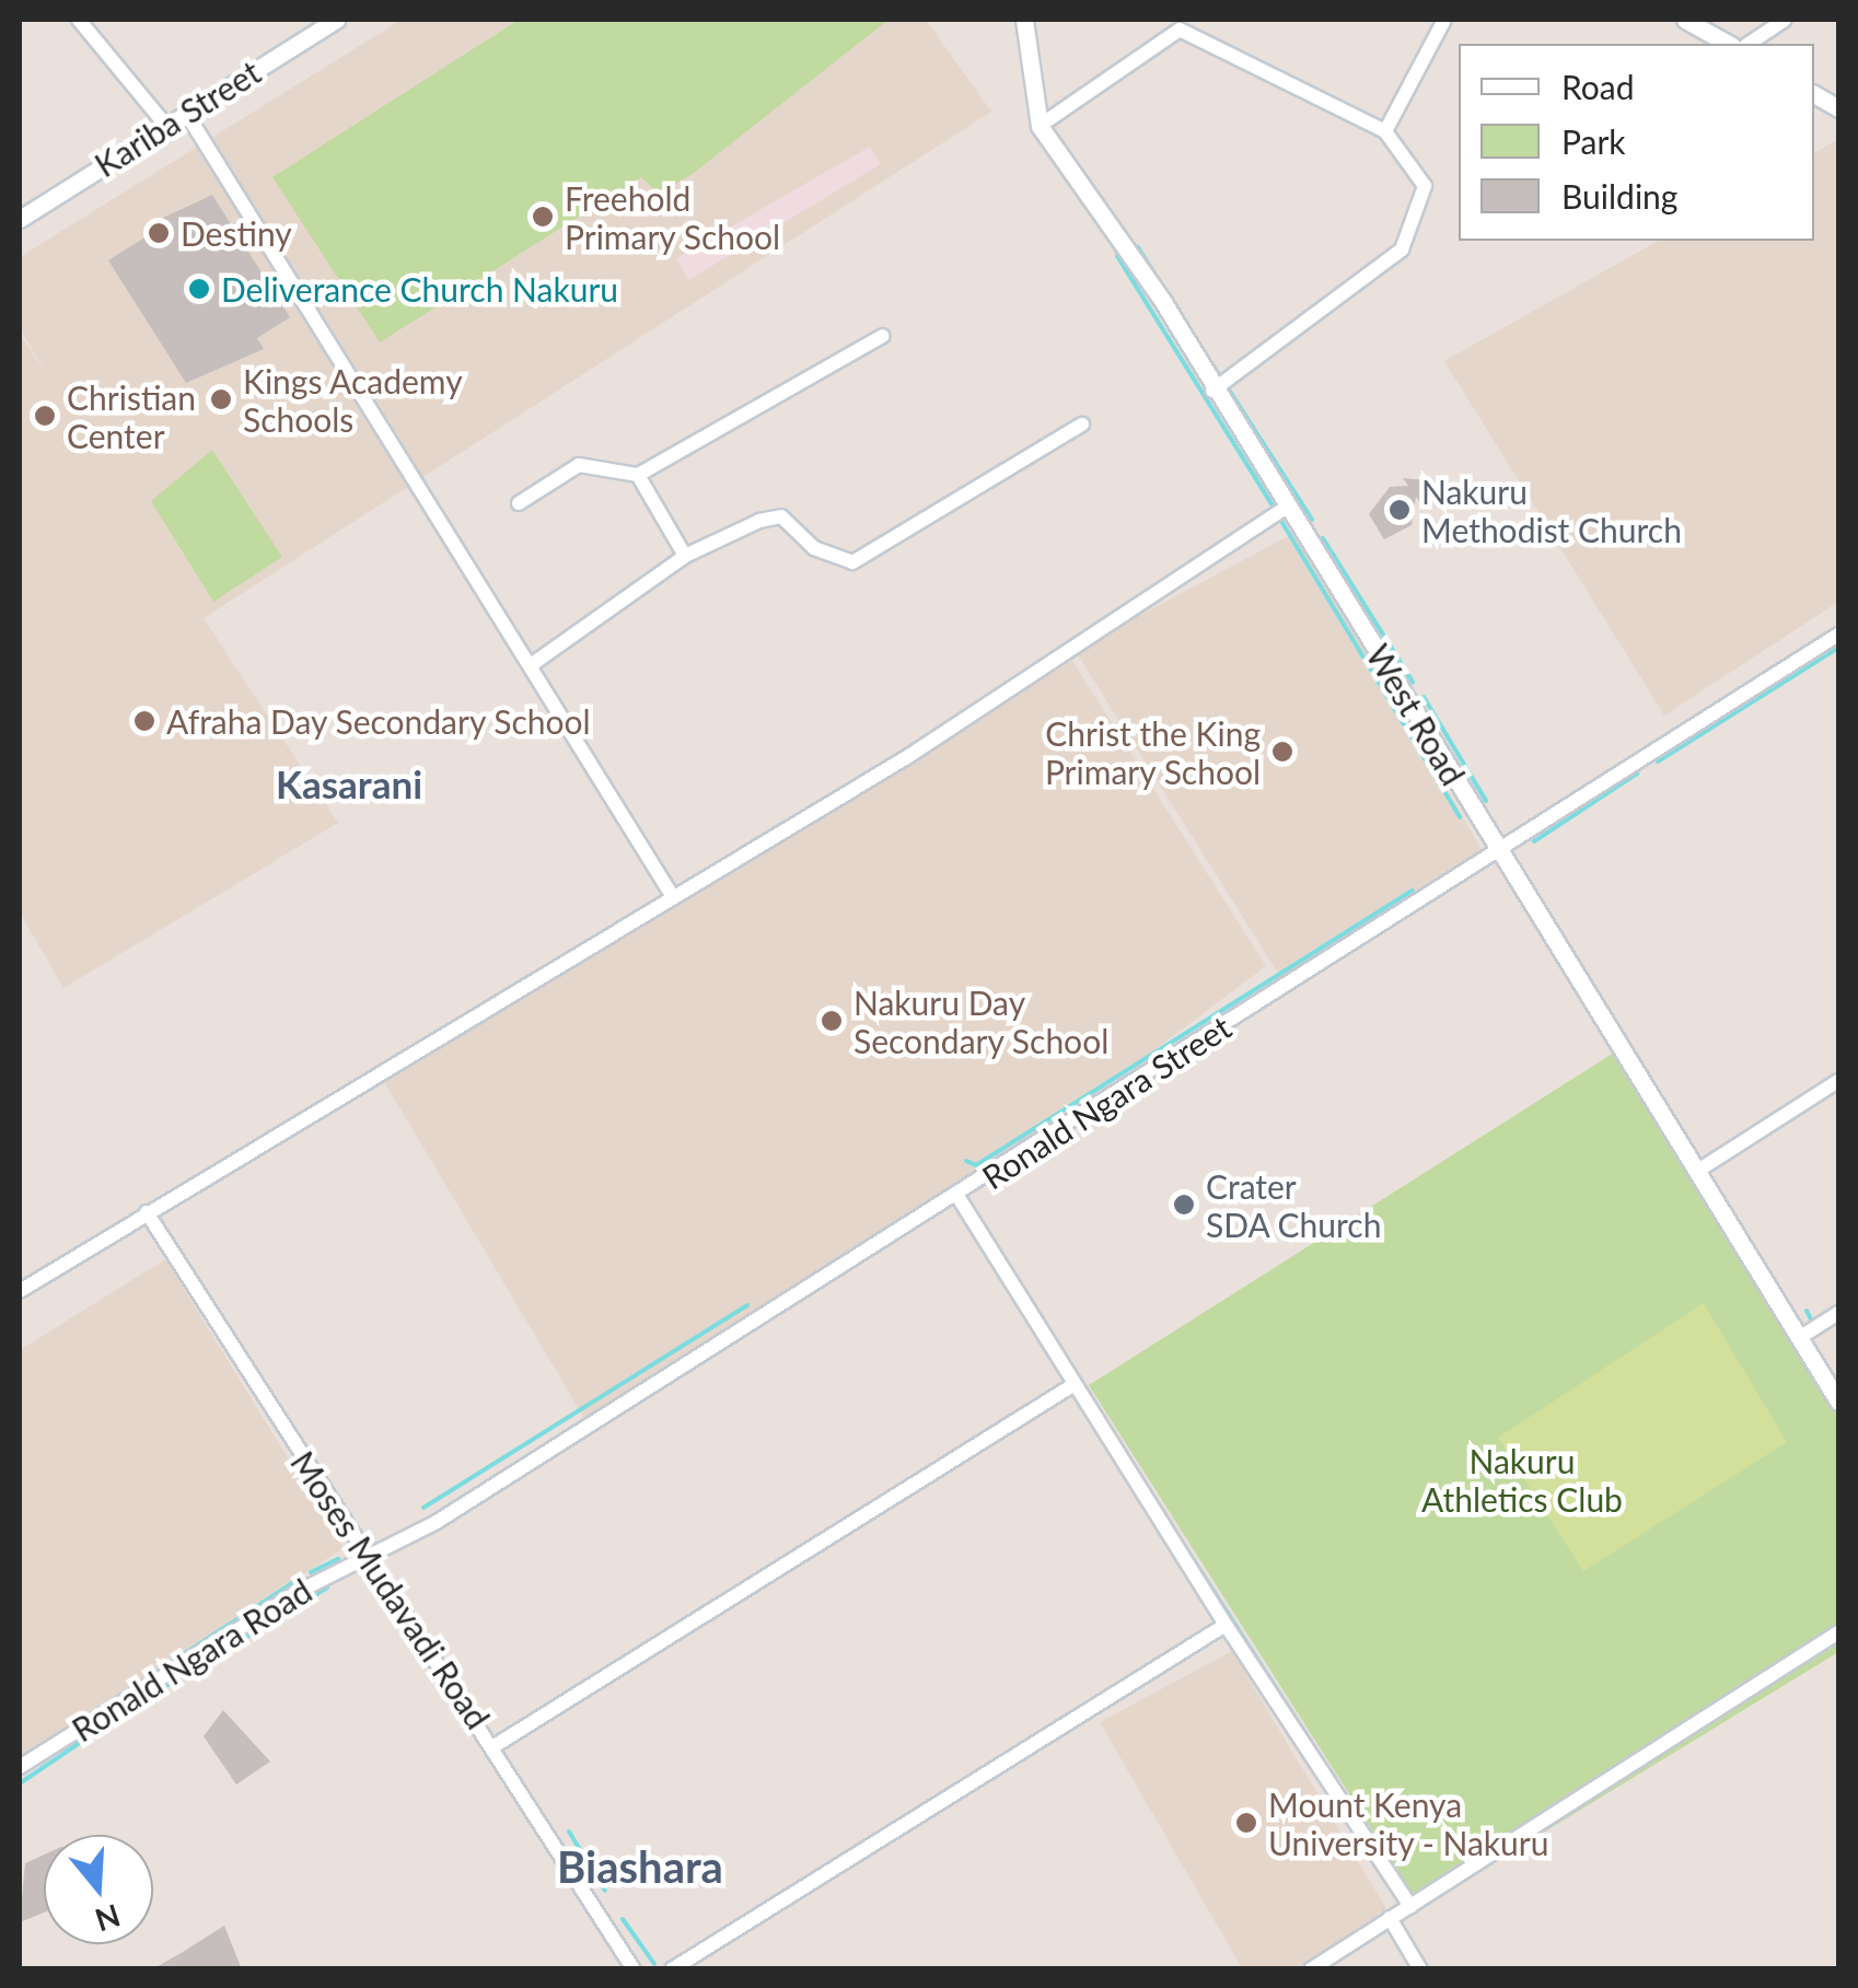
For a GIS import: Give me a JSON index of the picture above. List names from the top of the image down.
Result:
{
  "streets": {
    "street": [
      "Kariba Street",
      "West Road",
      "Ronald Ngara Street",
      "Moses Mudavadi Road",
      "Ronald Ngara Road"
    ]
  },
  "crossings": [
    ["West Road", "Ronald Ngara Street"],
    ["Ronald Ngara Street", "Moses Mudavadi Road"],
    ["Ronald Ngara Street", "Ronald Ngara Road"],
    ["Moses Mudavadi Road", "Ronald Ngara Road"]
  ],
  "districts": ["Kasarani", "Biashara"],
  "parks": ["Nakuru Athletics Club"],
  "places": [
    "Freehold Primary School",
    "Destiny",
    "Deliverance Church Nakuru",
    "Kings Academy Schools",
    "Christian Center",
    "Nakuru Methodist Church",
    "Afraha Day Secondary School",
    "Christ the King Primary School",
    "Nakuru Day Secondary School",
    "Crater SDA Church",
    "Mount Kenya University - Nakuru"
  ],
  "legend": ["Road", "Park", "Building"],
  "north": "bottom"
}
